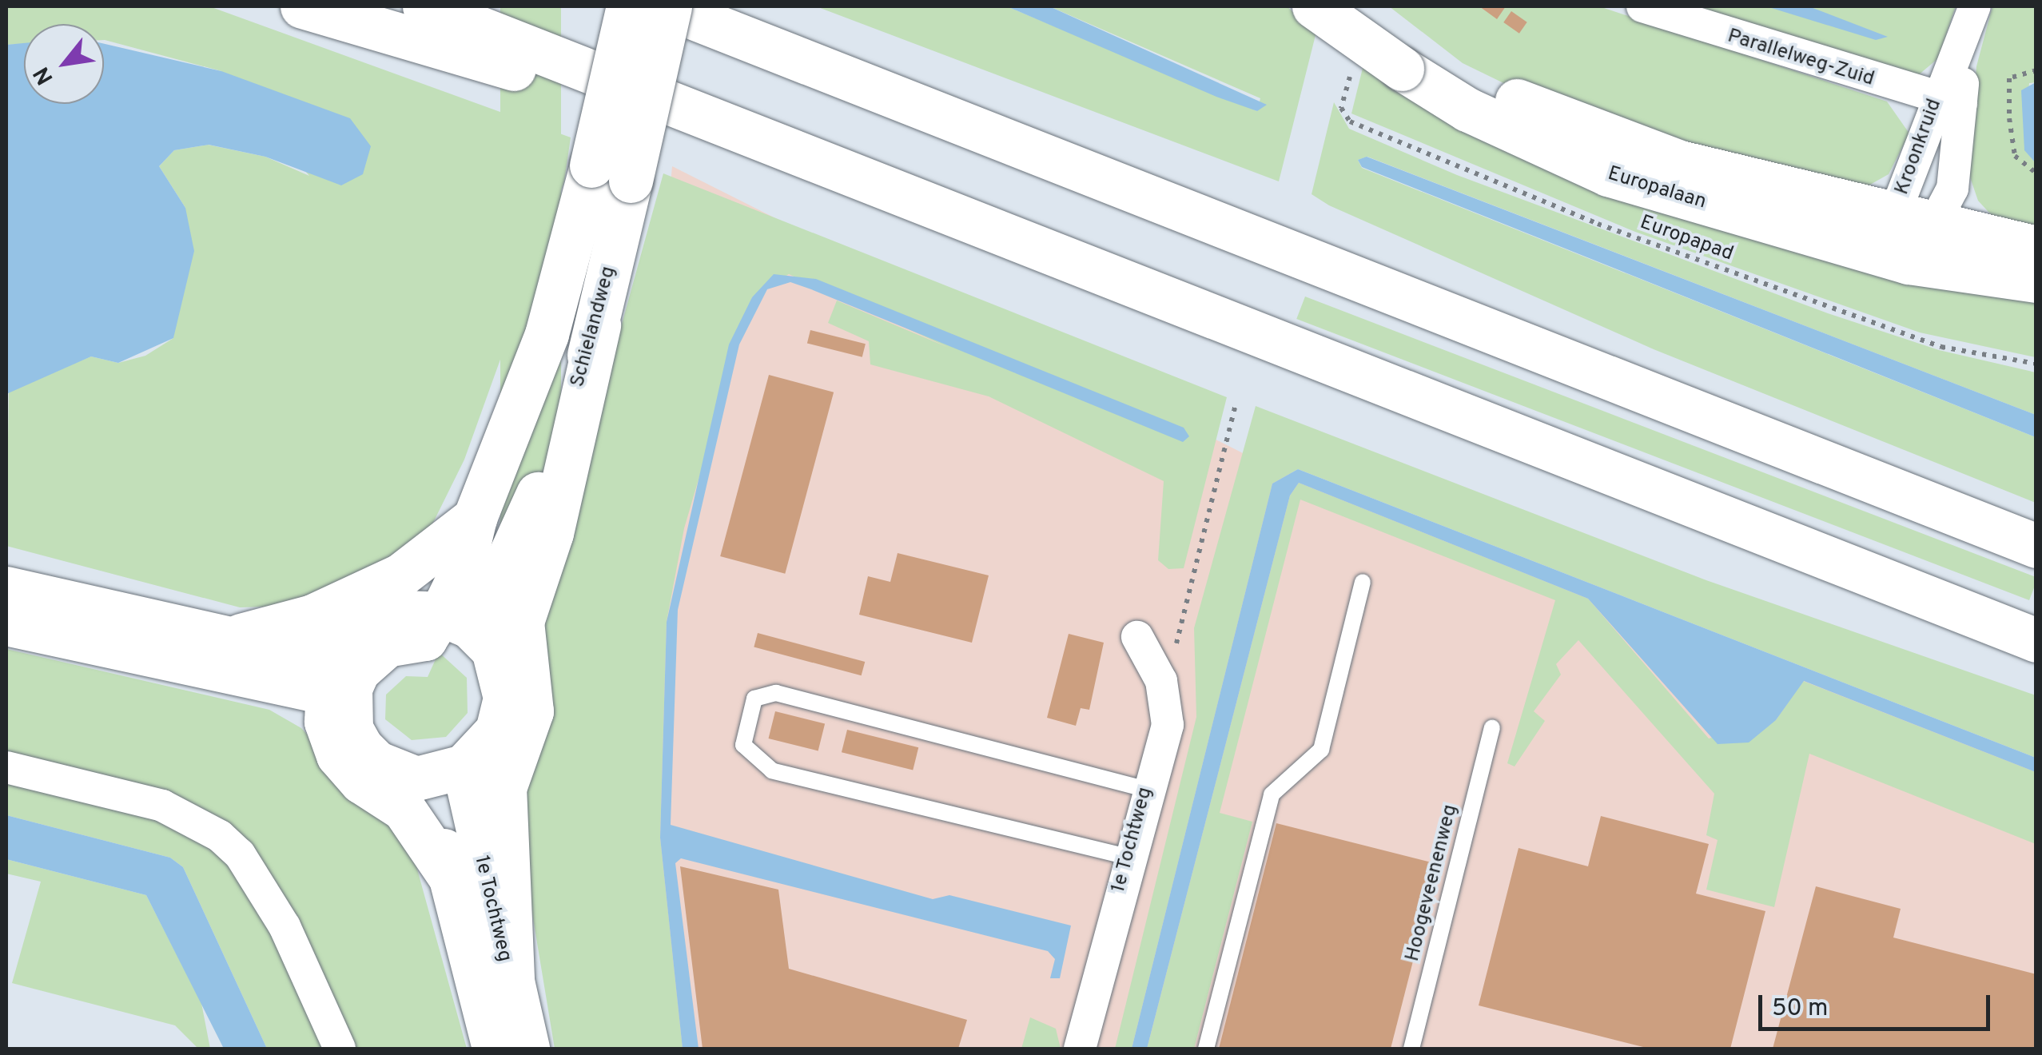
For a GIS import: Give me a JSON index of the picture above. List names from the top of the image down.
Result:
{
  "streets": {
    "main road": ["Europalaan", "Schielandweg", "1e Tochtweg"],
    "street": ["Parallelweg-Zuid", "Kroonkruid"],
    "lane": ["Hoogeveenenweg"],
    "path": ["Europapad"]
  },
  "crossings": [
    ["Parallelweg-Zuid", "Kroonkruid"],
    ["Kroonkruid", "Europalaan"],
    ["Schielandweg", "1e Tochtweg"]
  ],
  "scale_bar": "50 m",
  "north": "bottom left"
}
